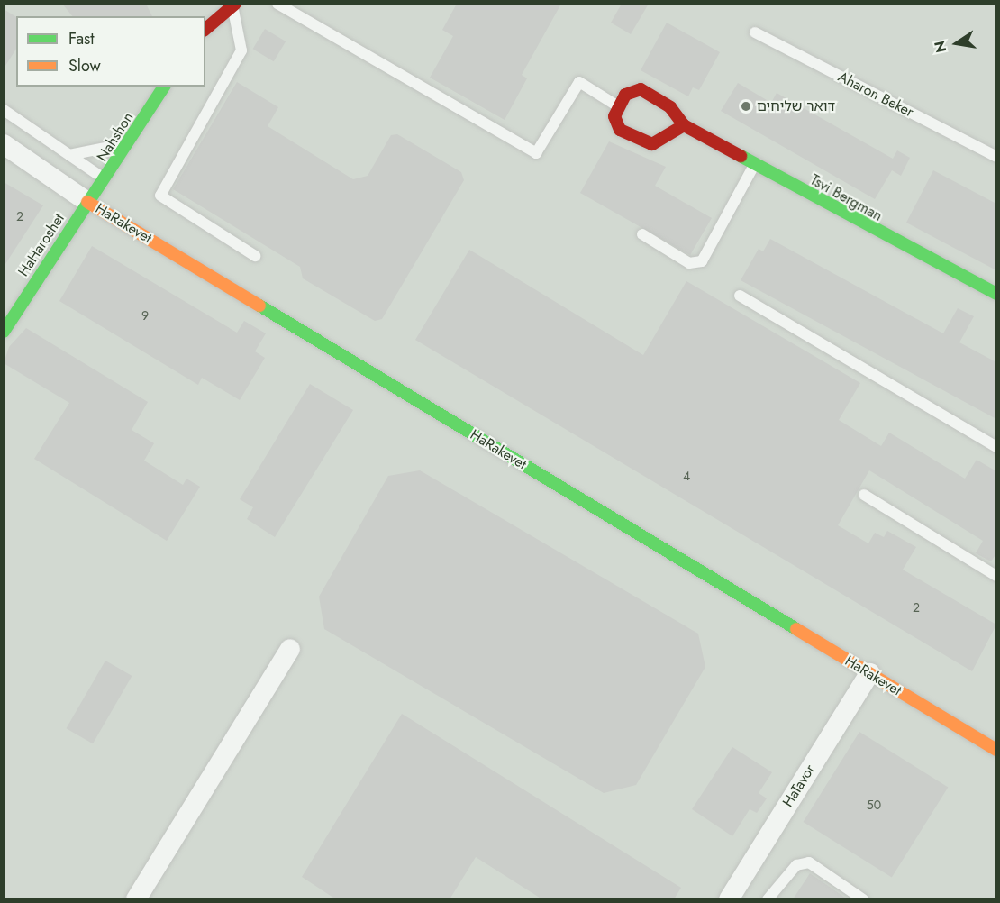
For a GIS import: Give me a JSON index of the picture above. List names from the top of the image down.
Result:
{
  "streets": {
    "street": [
      "Nahshon",
      "Tsvi Bergman",
      "HaRakevet",
      "HaHaroshet",
      "HaTavor"
    ],
    "lane": ["Aharon Beker"]
  },
  "crossings": [
    ["Nahshon", "HaRakevet"],
    ["Nahshon", "HaHaroshet"],
    ["HaRakevet", "HaHaroshet"],
    ["HaRakevet", "HaTavor"]
  ],
  "places": ["דואר שליחים"],
  "house_numbers": [
    "2",
    "9",
    "4",
    "2",
    "50"
  ],
  "legend": ["Fast", "Slow"],
  "north": "left"
}
